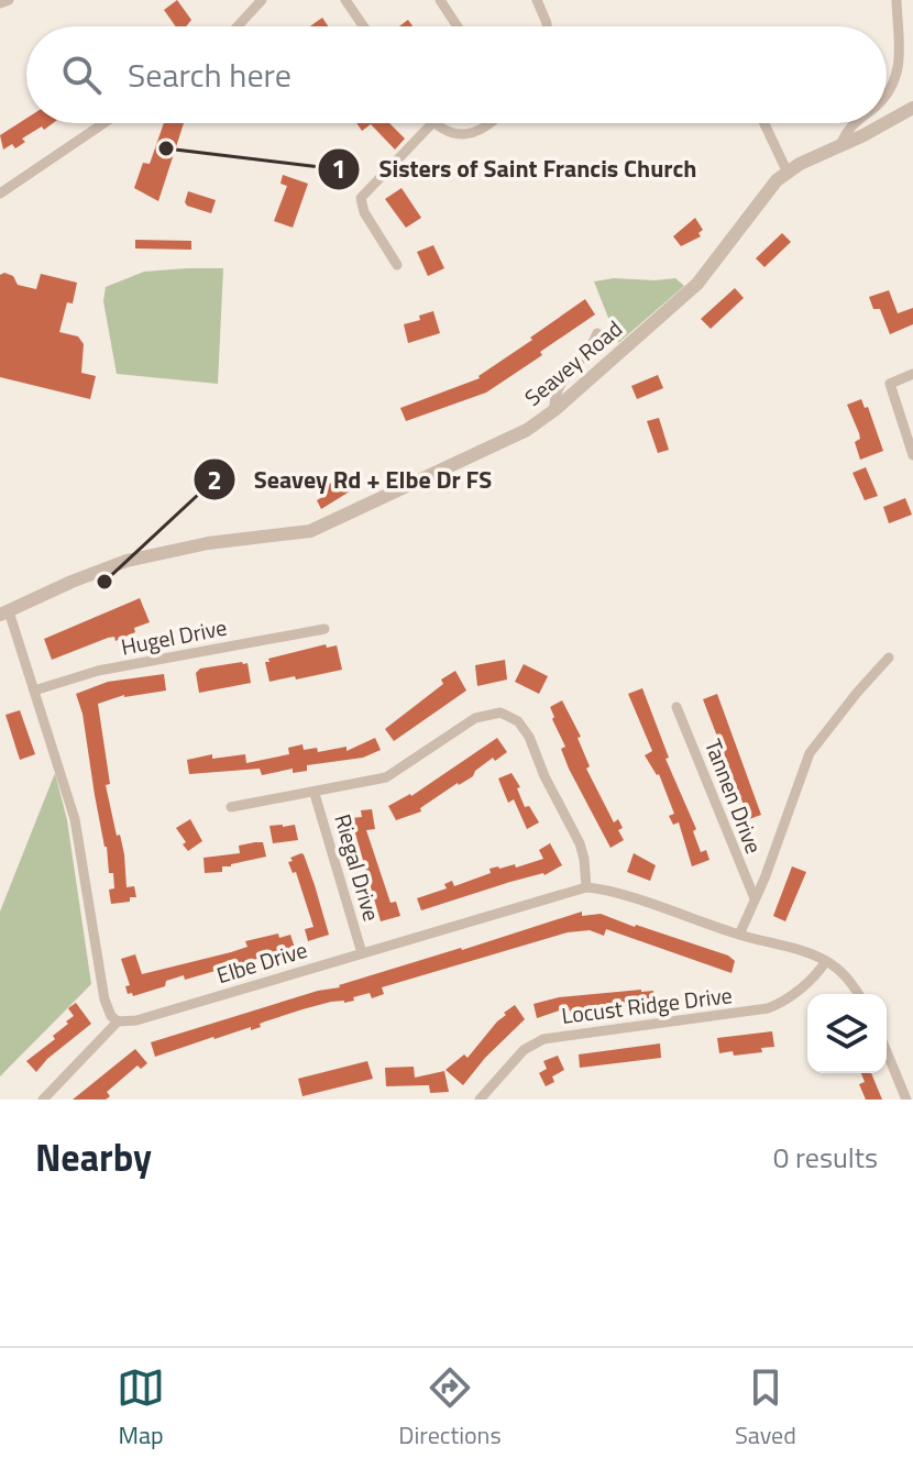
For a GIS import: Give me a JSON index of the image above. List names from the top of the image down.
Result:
{
  "streets": {
    "street": [
      "Seavey Road",
      "Hugel Drive",
      "Tannen Drive",
      "Riegal Drive",
      "Elbe Drive",
      "Locust Ridge Drive"
    ]
  },
  "crossings": [
    ["Riegal Drive", "Elbe Drive"]
  ],
  "places": ["Sisters of Saint Francis Church", "Seavey Rd + Elbe Dr FS"],
  "page": {
    "search": "Search here",
    "heading": ["Nearby", "0 results"],
    "nav": ["Map", "Directions", "Saved"]
  }
}
